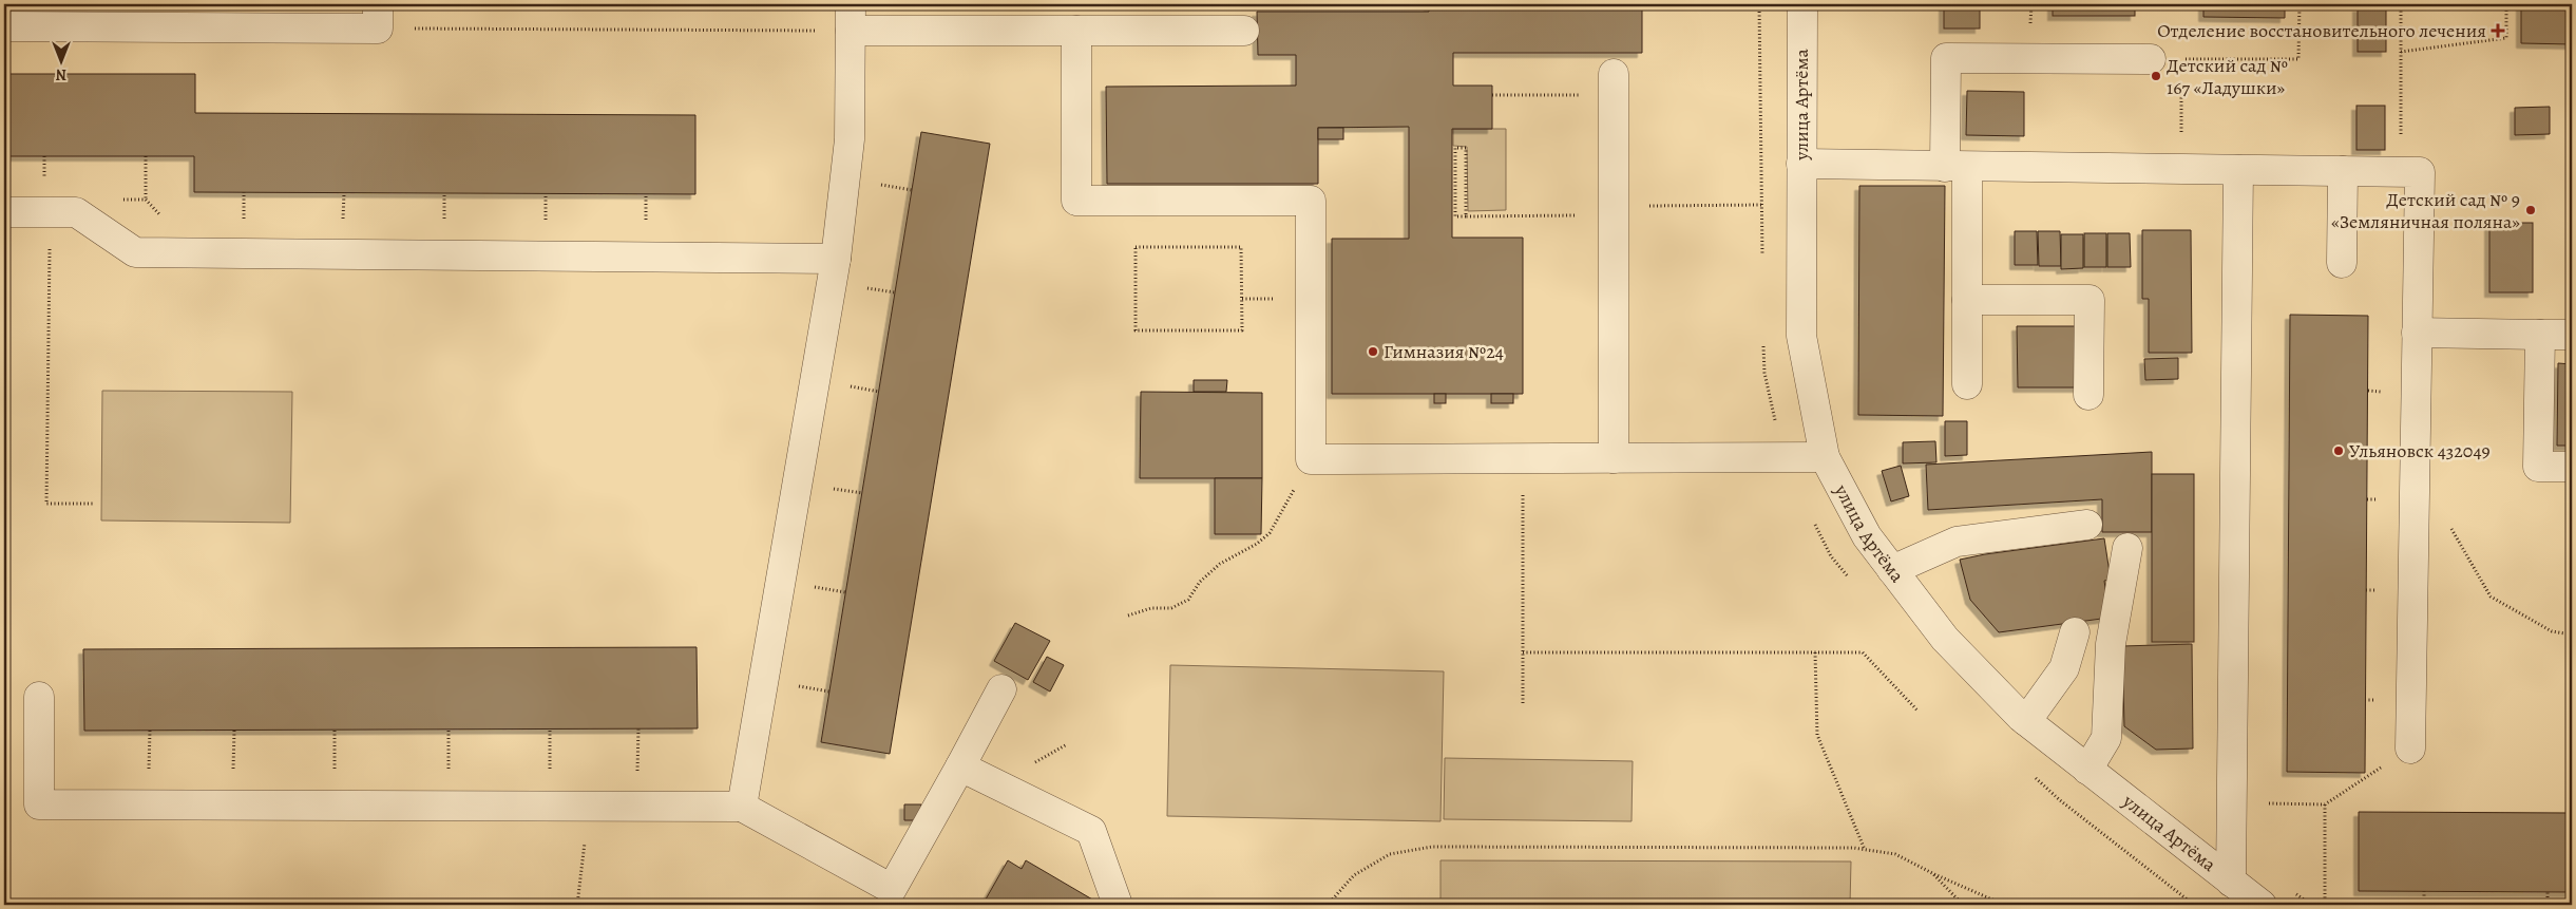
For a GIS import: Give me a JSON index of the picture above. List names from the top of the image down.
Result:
{
  "streets": {
    "street": ["улица Артёма"]
  },
  "places": {
    "health": ["Отделение восстановительного лечения"],
    "other": [
      "Детский сад № 167 «Ладушки»",
      "Детский сад № 9 «Земляничная поляна»",
      "Гимназия №24",
      "Ульяновск 432049"
    ]
  },
  "north": "bottom"
}
